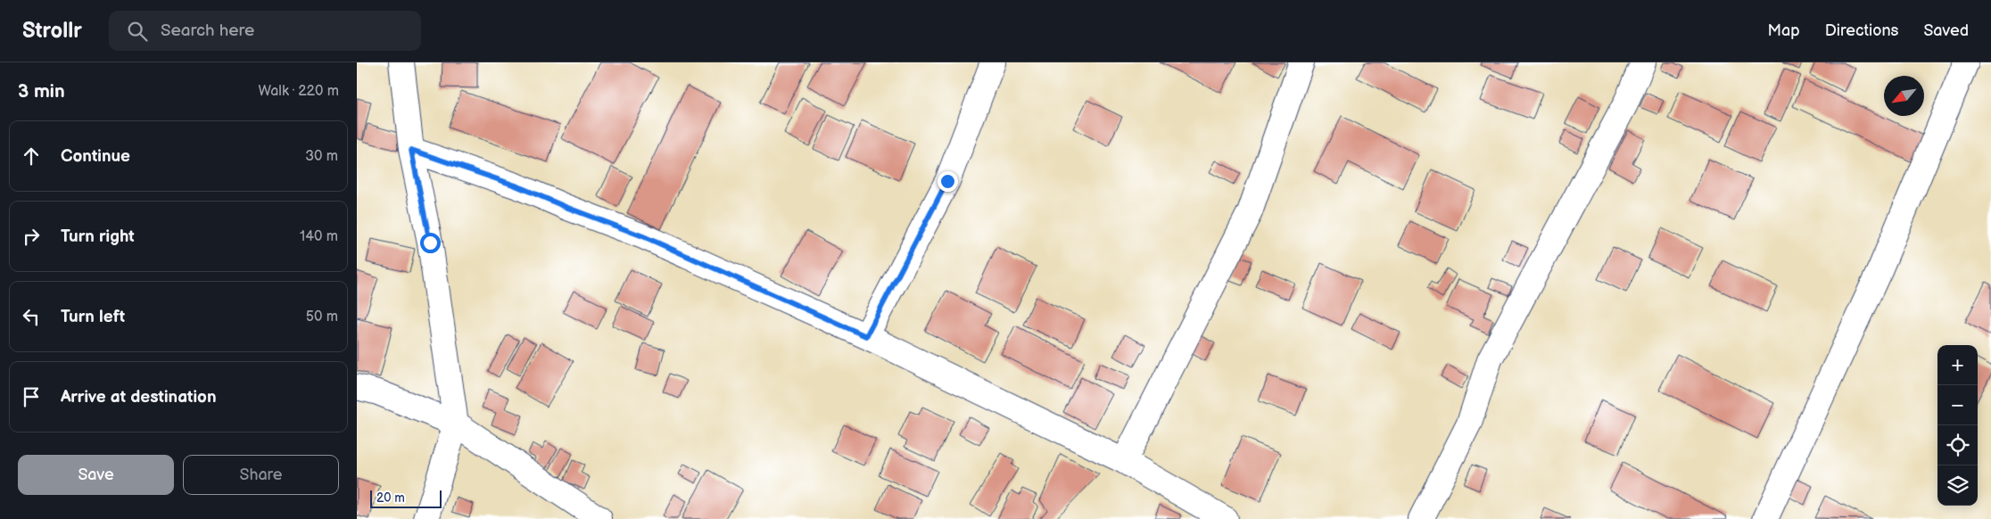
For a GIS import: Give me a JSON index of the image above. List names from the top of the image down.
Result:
{
  "scale_bar": "20 m",
  "north": "bottom left",
  "page": {
    "header": "Strollr",
    "search": "Search here",
    "nav": ["Map", "Directions", "Saved"],
    "heading": ["3 min", "Walk · 220 m"],
    "list": [
      ["Continue", "30 m"],
      ["Turn right", "140 m"],
      ["Turn left", "50 m"],
      "Arrive at destination"
    ],
    "map_buttons": ["+", "−"],
    "buttons": ["Save", "Share"],
    "scale": "20 m"
  }
}
